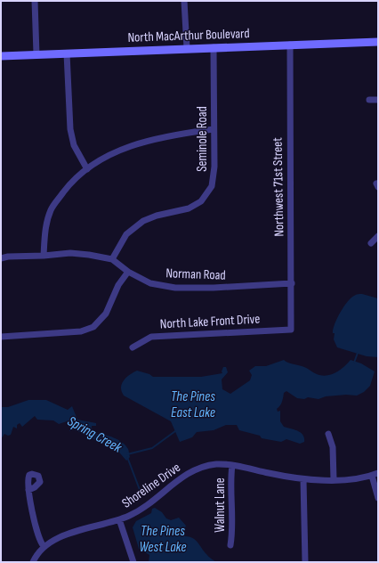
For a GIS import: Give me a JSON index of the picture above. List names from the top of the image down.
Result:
{
  "streets": {
    "main road": ["North MacArthur Boulevard"],
    "street": [
      "Seminole Road",
      "Northwest 71st Street",
      "Norman Road",
      "North Lake Front Drive",
      "Shoreline Drive",
      "Walnut Lane"
    ]
  },
  "crossings": [
    ["North MacArthur Boulevard", "Seminole Road"],
    ["North MacArthur Boulevard", "Northwest 71st Street"],
    ["Seminole Road", "Norman Road"],
    ["Northwest 71st Street", "Norman Road"],
    ["Northwest 71st Street", "North Lake Front Drive"],
    ["Shoreline Drive", "Walnut Lane"]
  ],
  "water": ["The Pines East Lake", "Spring Creek", "The Pines West Lake"]
}
